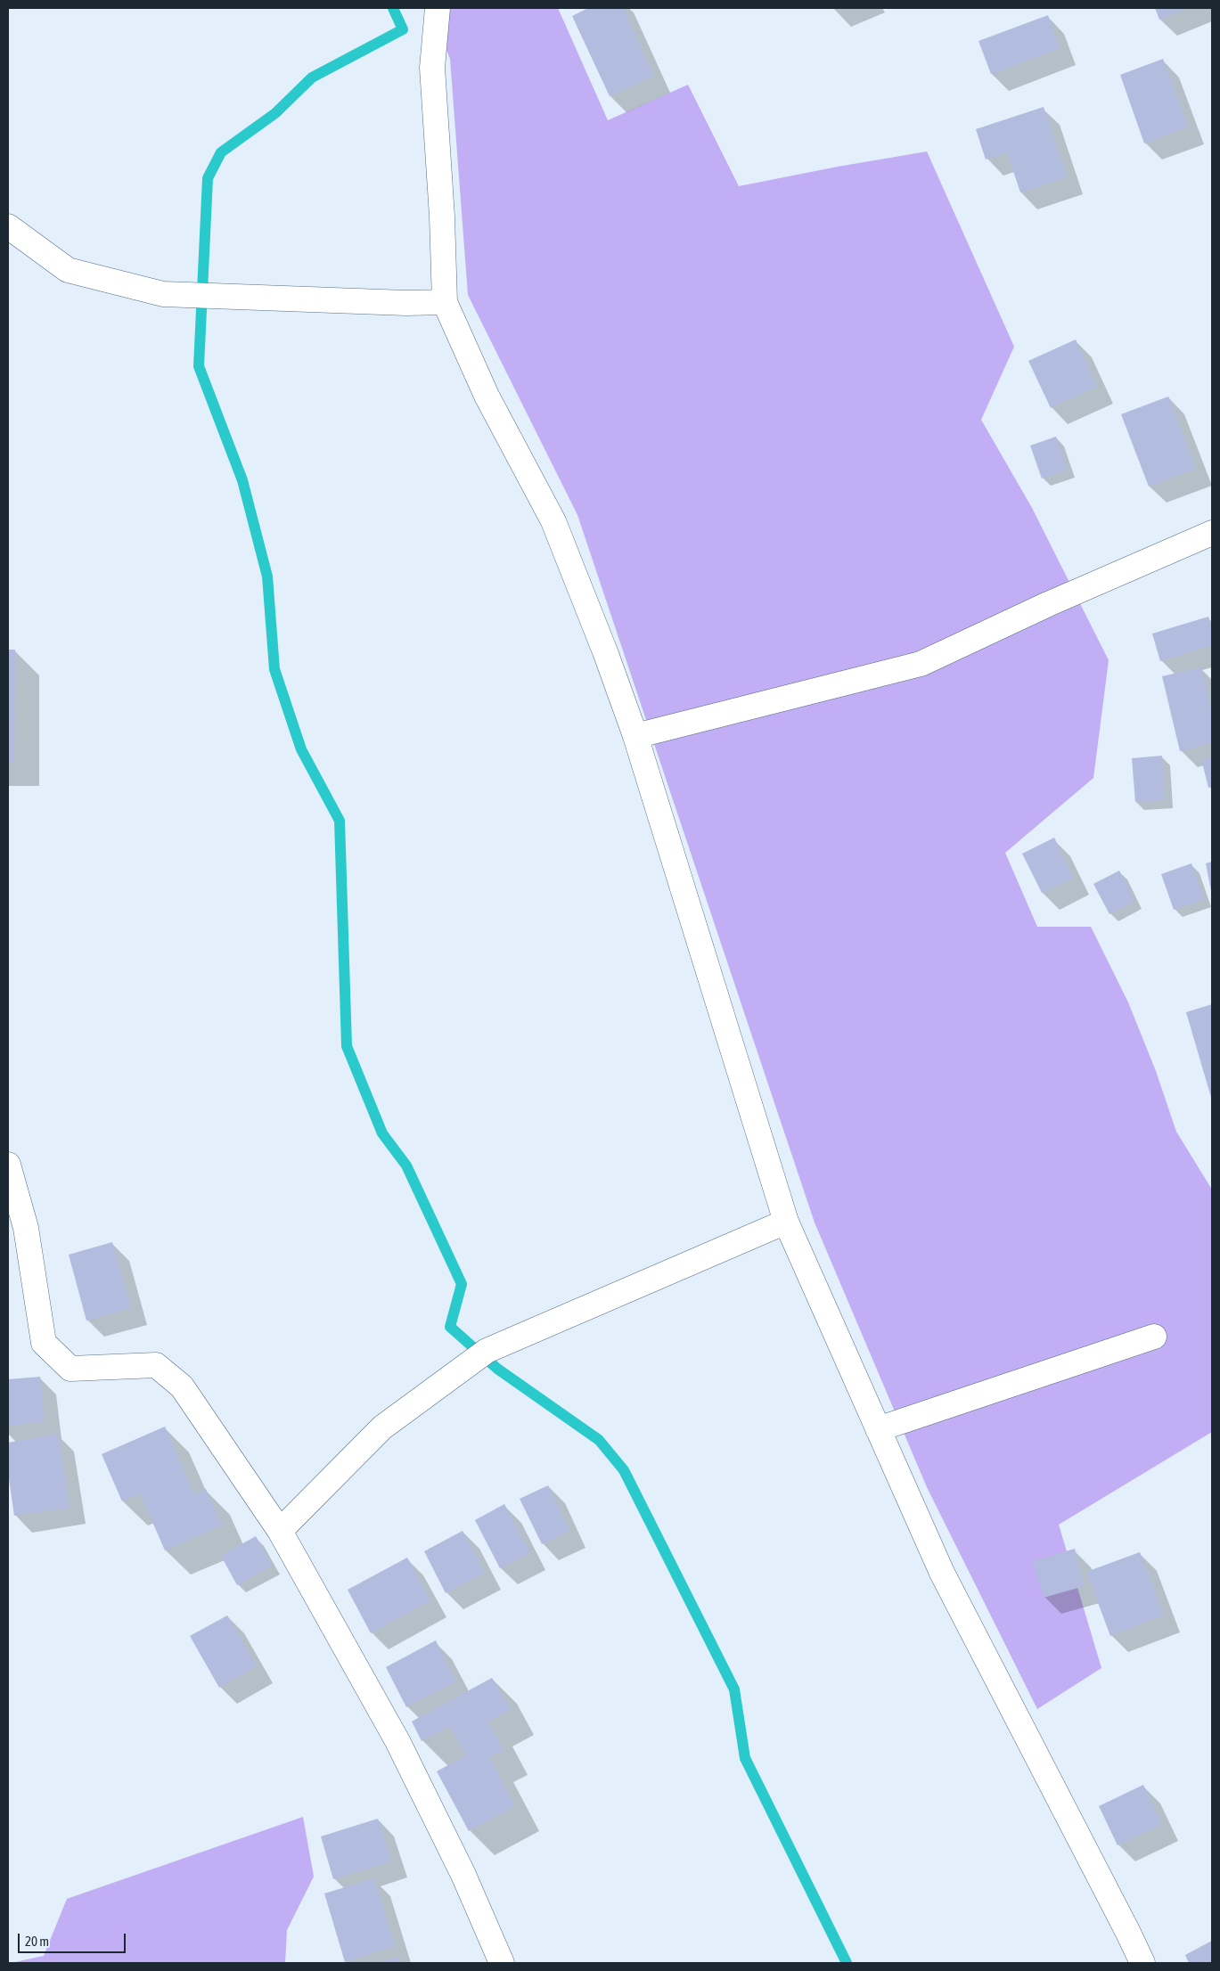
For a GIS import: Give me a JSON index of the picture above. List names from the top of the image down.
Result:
{
  "scale_bar": "20 m"
}
